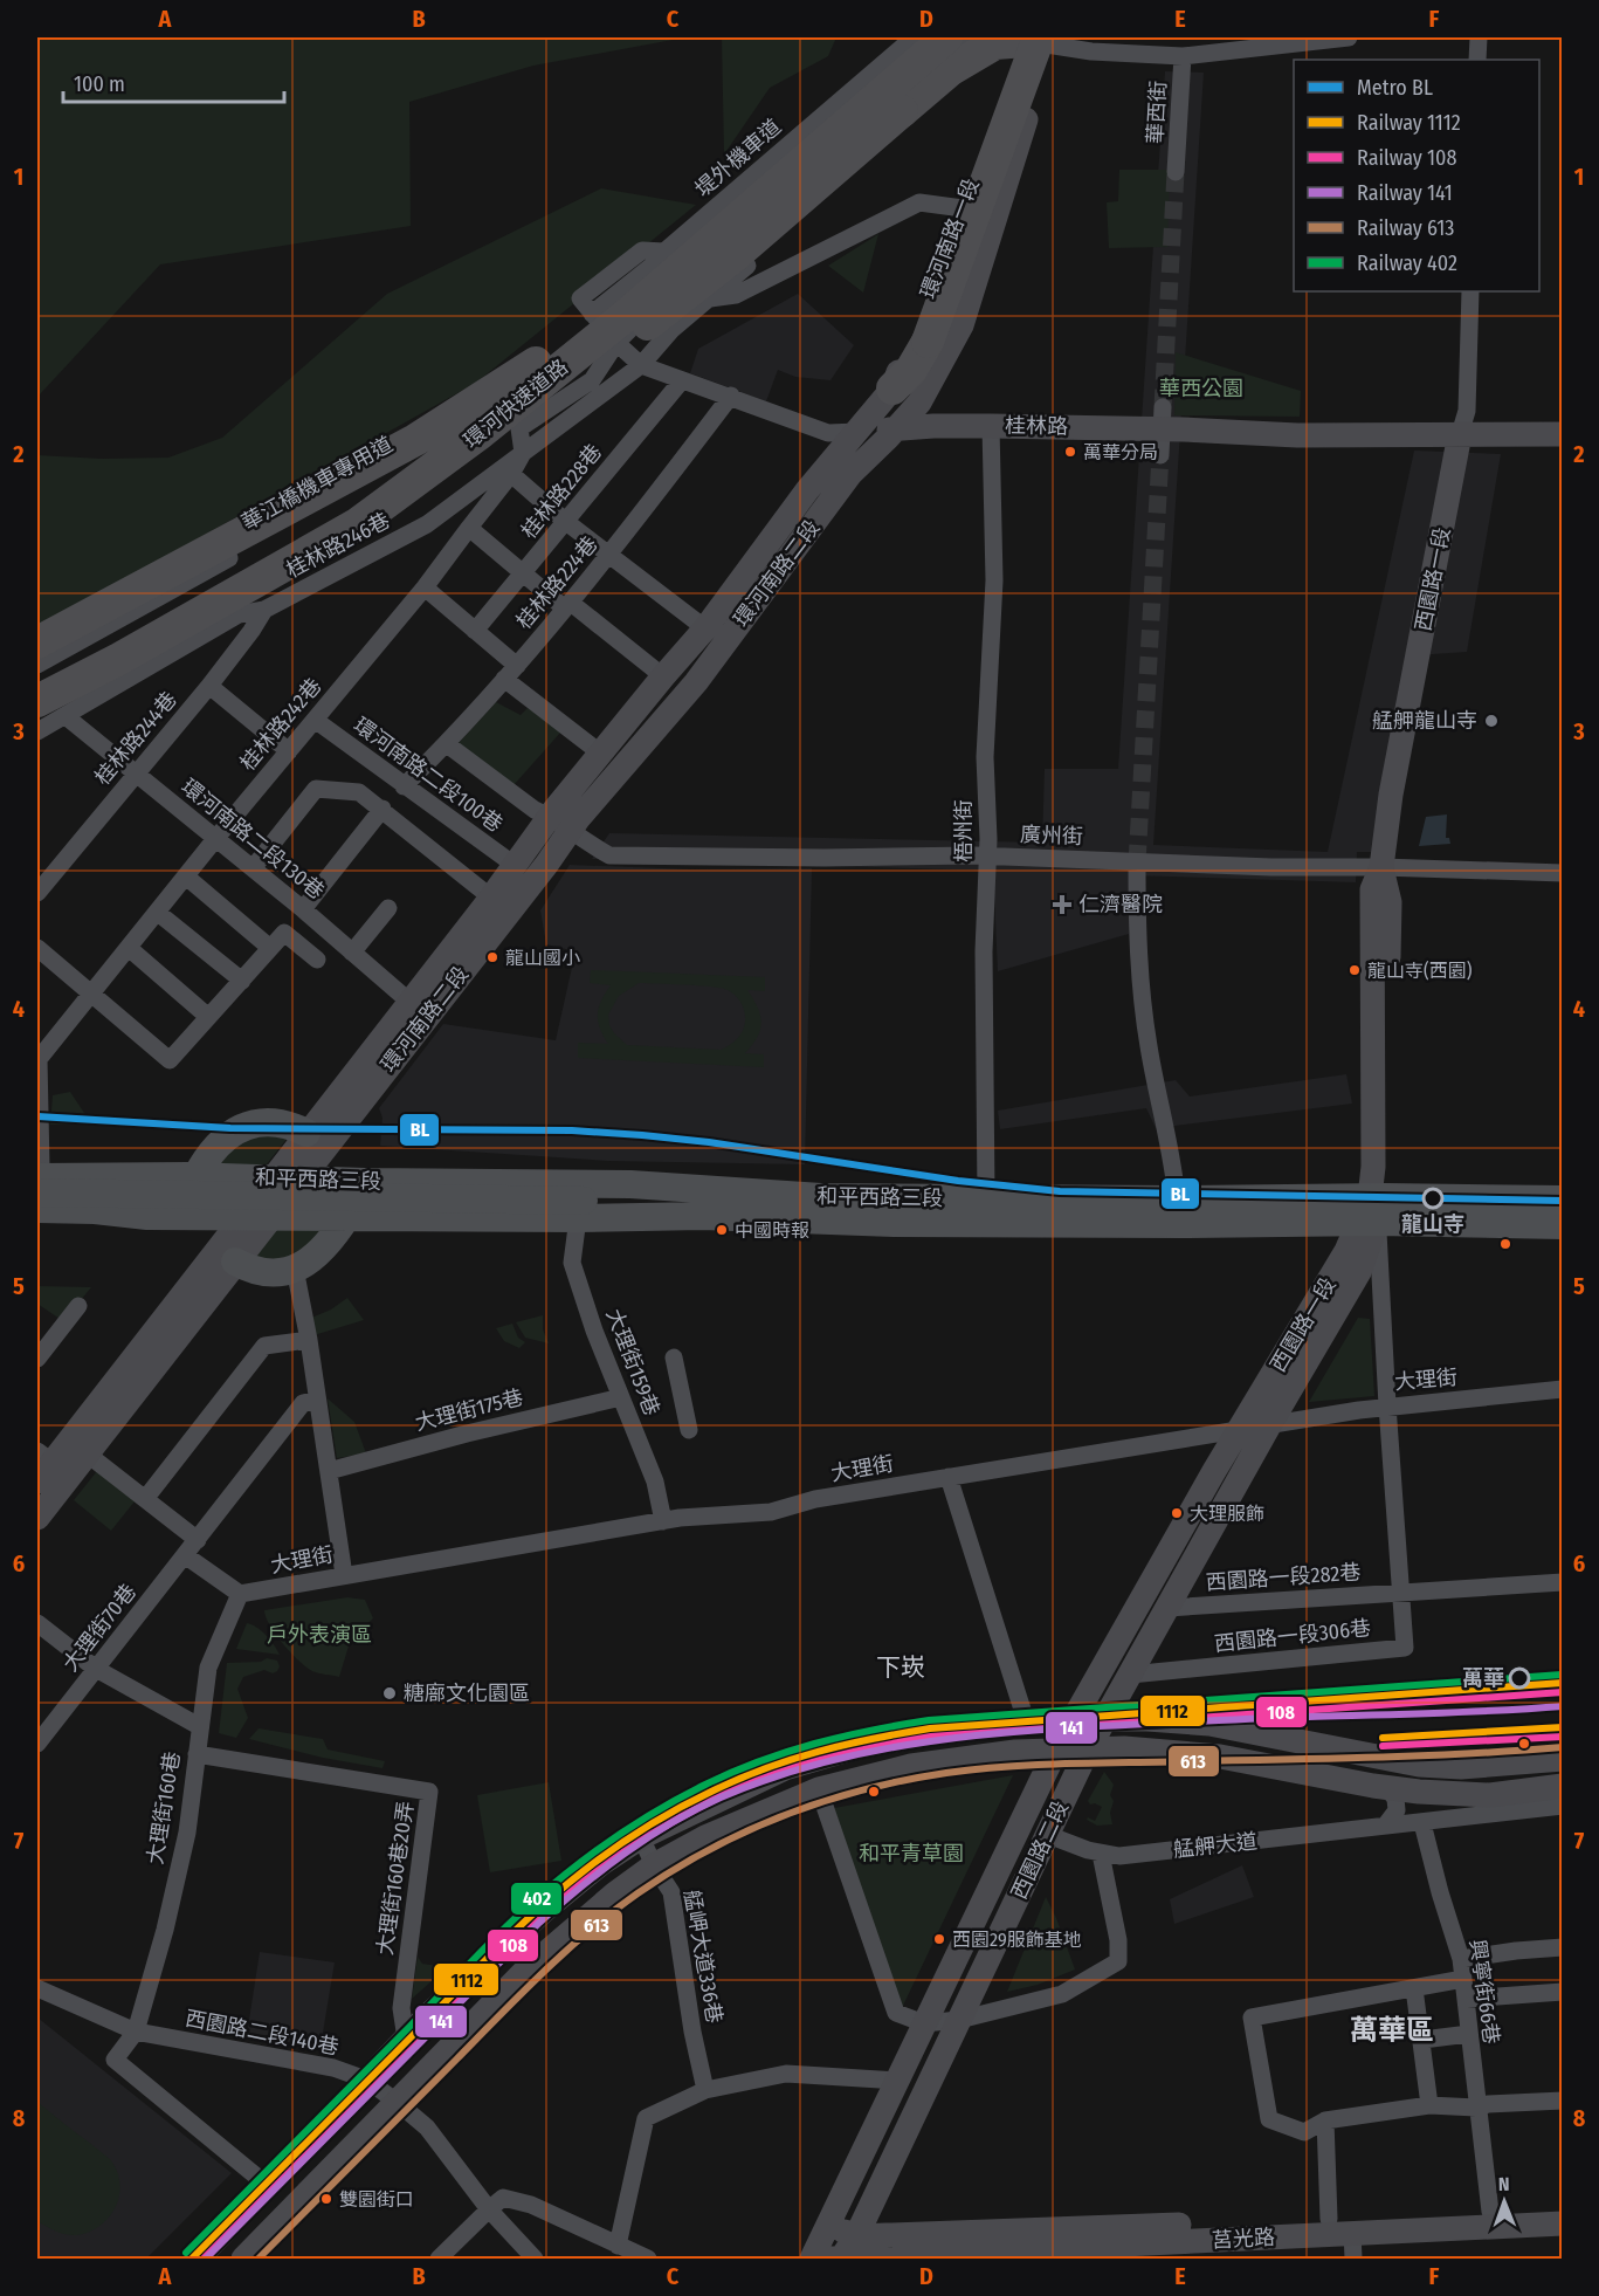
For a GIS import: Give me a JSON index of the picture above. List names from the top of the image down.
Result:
{
  "streets": {
    "highway": ["環河快速道路"],
    "main road": ["和平西路三段"],
    "street": [
      "華西街",
      "堤外機車道",
      "環河南路一段",
      "桂林路",
      "華江橋機車專用道",
      "桂林路228巷",
      "桂林路246巷",
      "環河南路二段",
      "西園路一段",
      "桂林路224巷",
      "桂林路242巷",
      "桂林路244巷",
      "環河南路二段100巷",
      "梧州街",
      "廣州街",
      "環河南路二段130巷",
      "大理街159巷",
      "大理街",
      "大理街175巷",
      "西園路一段282巷",
      "大理街70巷",
      "西園路一段306巷",
      "大理街160巷",
      "艋舺大道",
      "西園路二段",
      "大理街160巷20弄",
      "艋岬大道336巷",
      "興寧街66巷",
      "西園路二段140巷",
      "莒光路"
    ]
  },
  "crossings": [
    ["堤外機車道", "桂林路"],
    ["環河南路一段", "桂林路"],
    ["環河南路一段", "桂林路246巷"],
    ["環河南路一段", "環河南路二段"],
    ["環河快速道路", "桂林路246巷"],
    ["環河快速道路", "環河南路二段130巷"],
    ["桂林路", "華江橋機車專用道"],
    ["桂林路", "桂林路228巷"],
    ["桂林路", "桂林路246巷"],
    ["桂林路", "環河南路二段"],
    ["桂林路", "西園路一段"],
    ["桂林路", "桂林路224巷"],
    ["桂林路", "桂林路242巷"],
    ["桂林路", "梧州街"],
    ["華江橋機車專用道", "桂林路242巷"],
    ["桂林路246巷", "桂林路242巷"],
    ["桂林路246巷", "桂林路244巷"],
    ["桂林路246巷", "環河南路二段130巷"],
    ["環河南路二段", "環河南路二段100巷"],
    ["環河南路二段", "廣州街"],
    ["環河南路二段", "環河南路二段130巷"],
    ["環河南路二段", "和平西路三段"],
    ["西園路一段", "廣州街"],
    ["西園路一段", "和平西路三段"],
    ["西園路一段", "大理街"],
    ["西園路一段", "西園路一段282巷"],
    ["西園路一段", "西園路一段306巷"],
    ["西園路一段", "西園路二段"],
    ["桂林路224巷", "環河南路二段100巷"],
    ["桂林路224巷", "廣州街"],
    ["桂林路242巷", "環河南路二段100巷"],
    ["桂林路242巷", "環河南路二段130巷"],
    ["桂林路242巷", "和平西路三段"],
    ["桂林路244巷", "環河南路二段130巷"],
    ["梧州街", "廣州街"],
    ["梧州街", "和平西路三段"],
    ["和平西路三段", "大理街159巷"],
    ["大理街159巷", "大理街"],
    ["大理街159巷", "大理街175巷"],
    ["大理街", "大理街160巷"],
    ["西園路一段282巷", "西園路一段306巷"],
    ["大理街160巷", "大理街160巷20弄"],
    ["大理街160巷", "西園路二段140巷"],
    ["艋舺大道", "西園路二段"],
    ["艋舺大道", "興寧街66巷"],
    ["西園路二段", "莒光路"],
    ["興寧街66巷", "莒光路"]
  ],
  "districts": ["下崁", "萬華區"],
  "parks": ["華西公園", "戶外表演區", "和平青草園"],
  "places": {
    "other": [
      "萬華分局",
      "艋舺龍山寺",
      "龍山國小",
      "龍山寺(西園)",
      "龍山寺",
      "中國時報",
      "大理服飾",
      "萬華",
      "糖廍文化園區",
      "西園29服飾基地",
      "雙園街口"
    ],
    "health": ["仁濟醫院"]
  },
  "lines": [
    "metro line BL",
    "rail line 402",
    "rail line 1112",
    "rail line 108",
    "rail line 141",
    "rail line 613"
  ],
  "legend": [
    "Metro BL",
    "Railway 1112",
    "Railway 108",
    "Railway 141",
    "Railway 613",
    "Railway 402"
  ],
  "scale_bar": "100 m",
  "north": "top",
  "grid": {
    "columns": [
      "A",
      "B",
      "C",
      "D",
      "E",
      "F"
    ],
    "rows": [
      "1",
      "2",
      "3",
      "4",
      "5",
      "6",
      "7",
      "8"
    ]
  }
}
